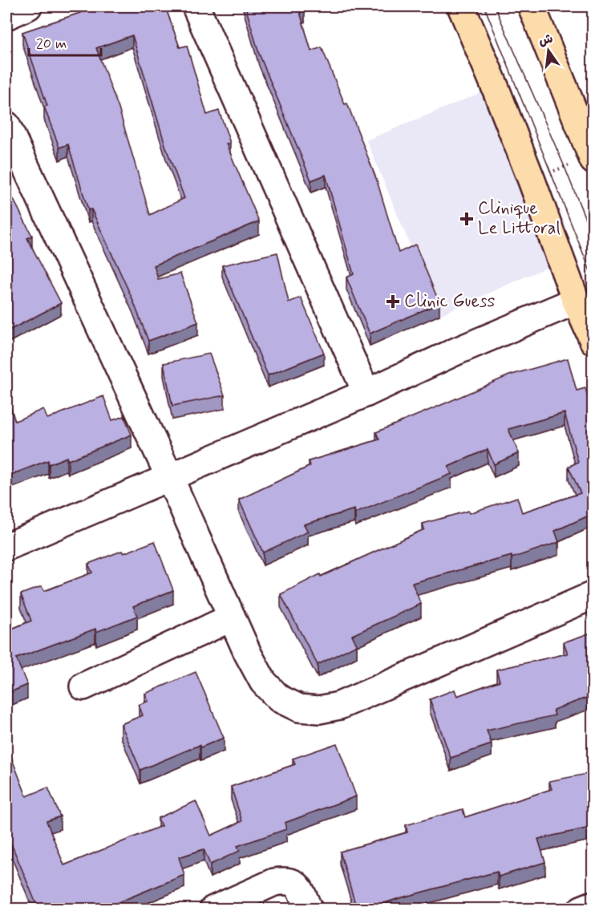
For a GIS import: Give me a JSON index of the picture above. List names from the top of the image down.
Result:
{
  "places": {
    "health": ["Clinique Le Littoral", "Clinic Guess"]
  },
  "scale_bar": "20 m",
  "north": "top"
}
